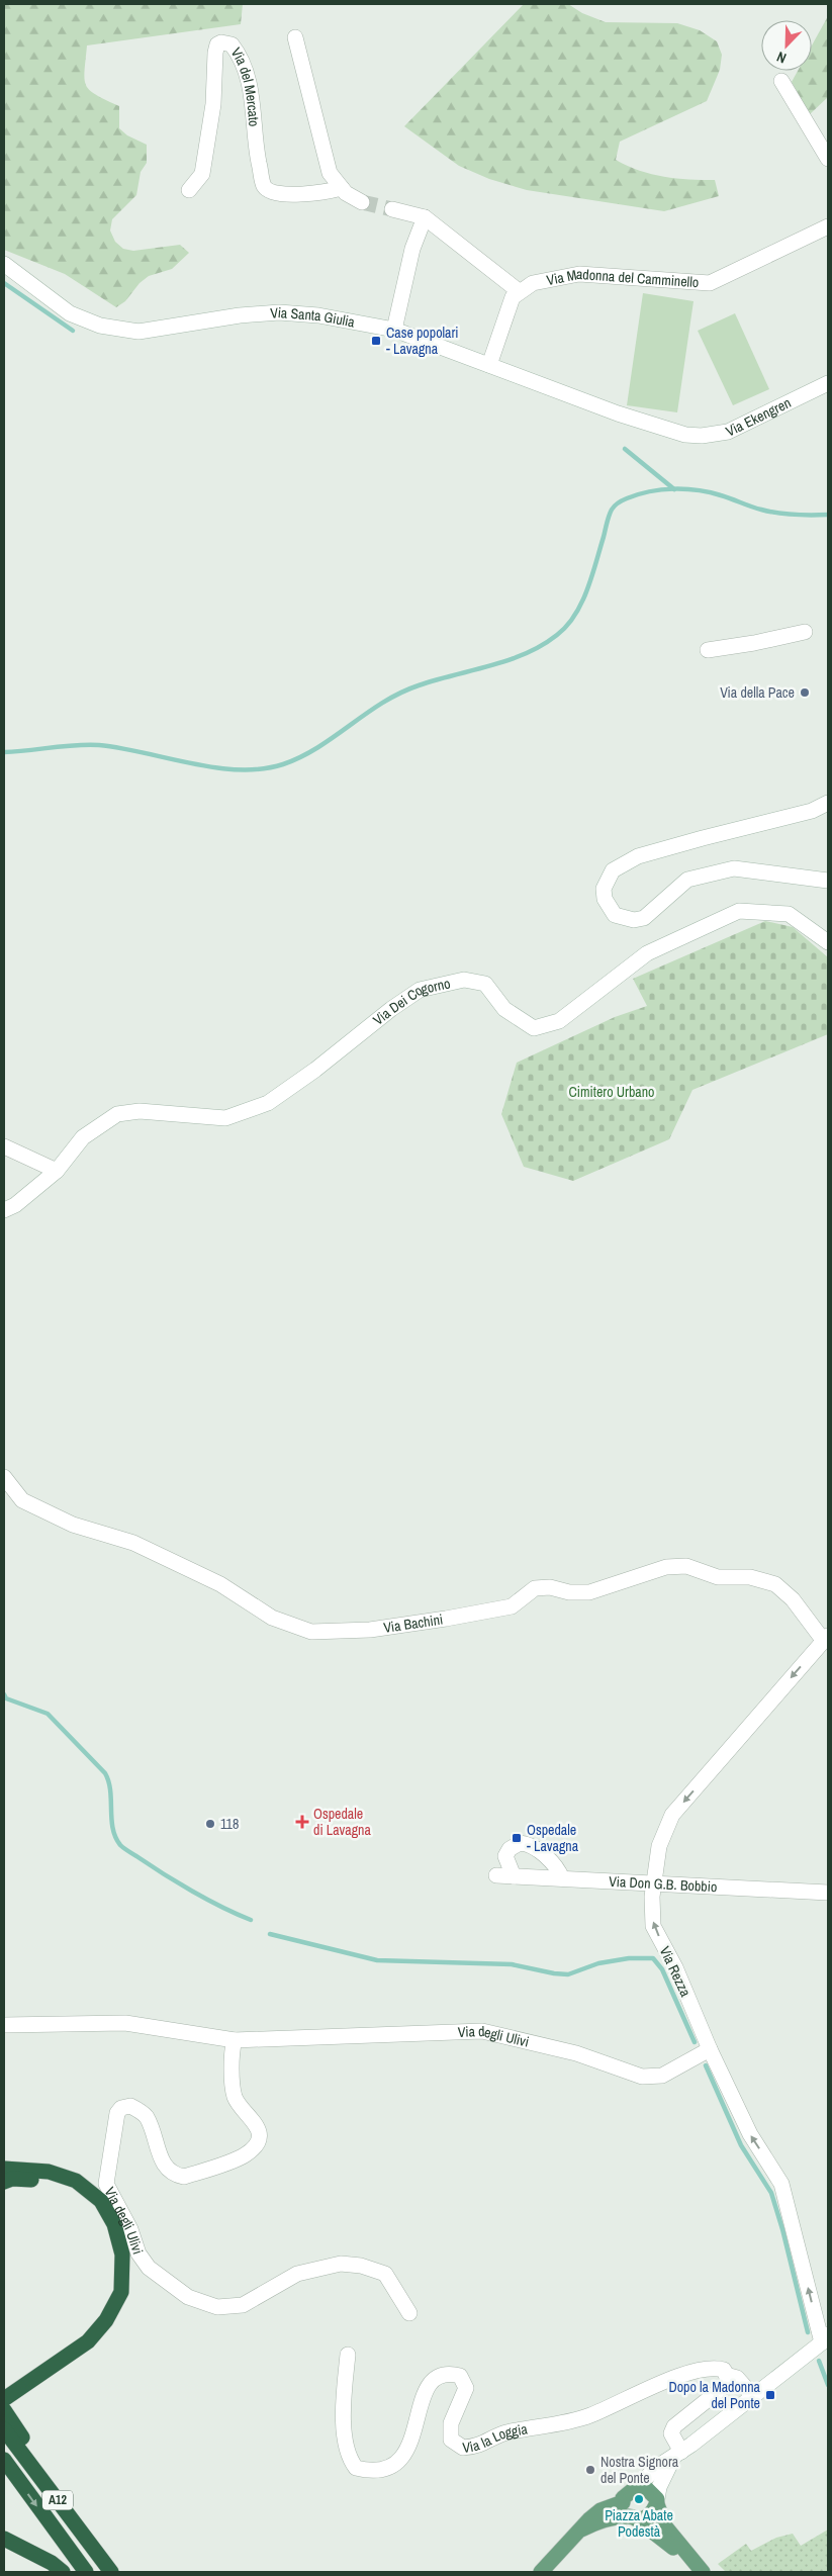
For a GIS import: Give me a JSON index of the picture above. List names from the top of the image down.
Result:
{
  "streets": {
    "highway": ["A12"],
    "street": [
      "Via del Mercato",
      "Via Madonna del Camminello",
      "Via Santa Giulia",
      "Via Ekengren",
      "Via Dei Cogorno",
      "Via Bachini",
      "Via Don G.B. Bobbio",
      "Via Rezza",
      "Via degli Ulivi",
      "Via la Loggia"
    ]
  },
  "crossings": [
    ["Via Santa Giulia", "Via Ekengren"],
    ["Via Bachini", "Via Rezza"],
    ["Via Don G.B. Bobbio", "Via Rezza"],
    ["Via Rezza", "Via degli Ulivi"]
  ],
  "parks": ["Cimitero Urbano"],
  "places": {
    "transit": ["Case popolari - Lavagna", "Ospedale - Lavagna", "Dopo la Madonna del Ponte"],
    "other": [
      "Via della Pace",
      "118",
      "Nostra Signora del Ponte",
      "Piazza Abate Podestà"
    ],
    "health": ["Ospedale di Lavagna"]
  },
  "north": "bottom left"
}
